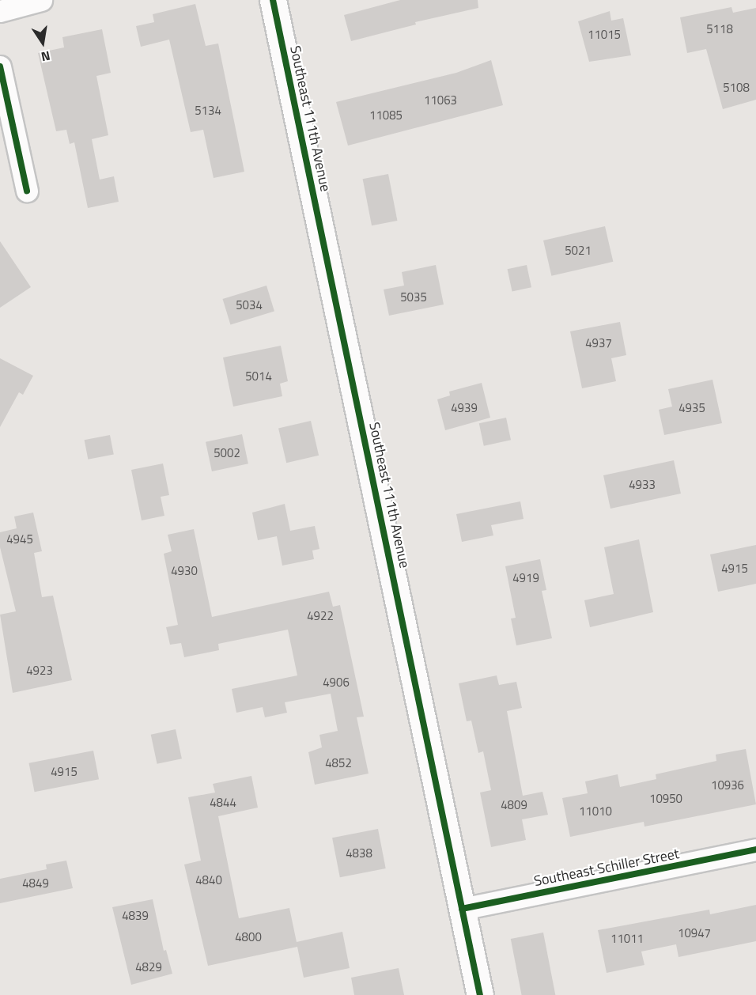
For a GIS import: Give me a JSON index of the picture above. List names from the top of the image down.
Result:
{
  "streets": {
    "street": ["Southeast 111th Avenue", "Southeast Schiller Street"]
  },
  "crossings": [
    ["Southeast 111th Avenue", "Southeast Schiller Street"]
  ],
  "house_numbers": [
    "5118",
    "11015",
    "5108",
    "11063",
    "5134",
    "11085",
    "5021",
    "5035",
    "5034",
    "4937",
    "5014",
    "4939",
    "4935",
    "5002",
    "4933",
    "4945",
    "4915",
    "4930",
    "4919",
    "4922",
    "4923",
    "4906",
    "4852",
    "4915",
    "10936",
    "10950",
    "4844",
    "4809",
    "11010",
    "4838",
    "4840",
    "4849",
    "4839",
    "10947",
    "4800",
    "11011",
    "4829"
  ],
  "north": "bottom"
}
